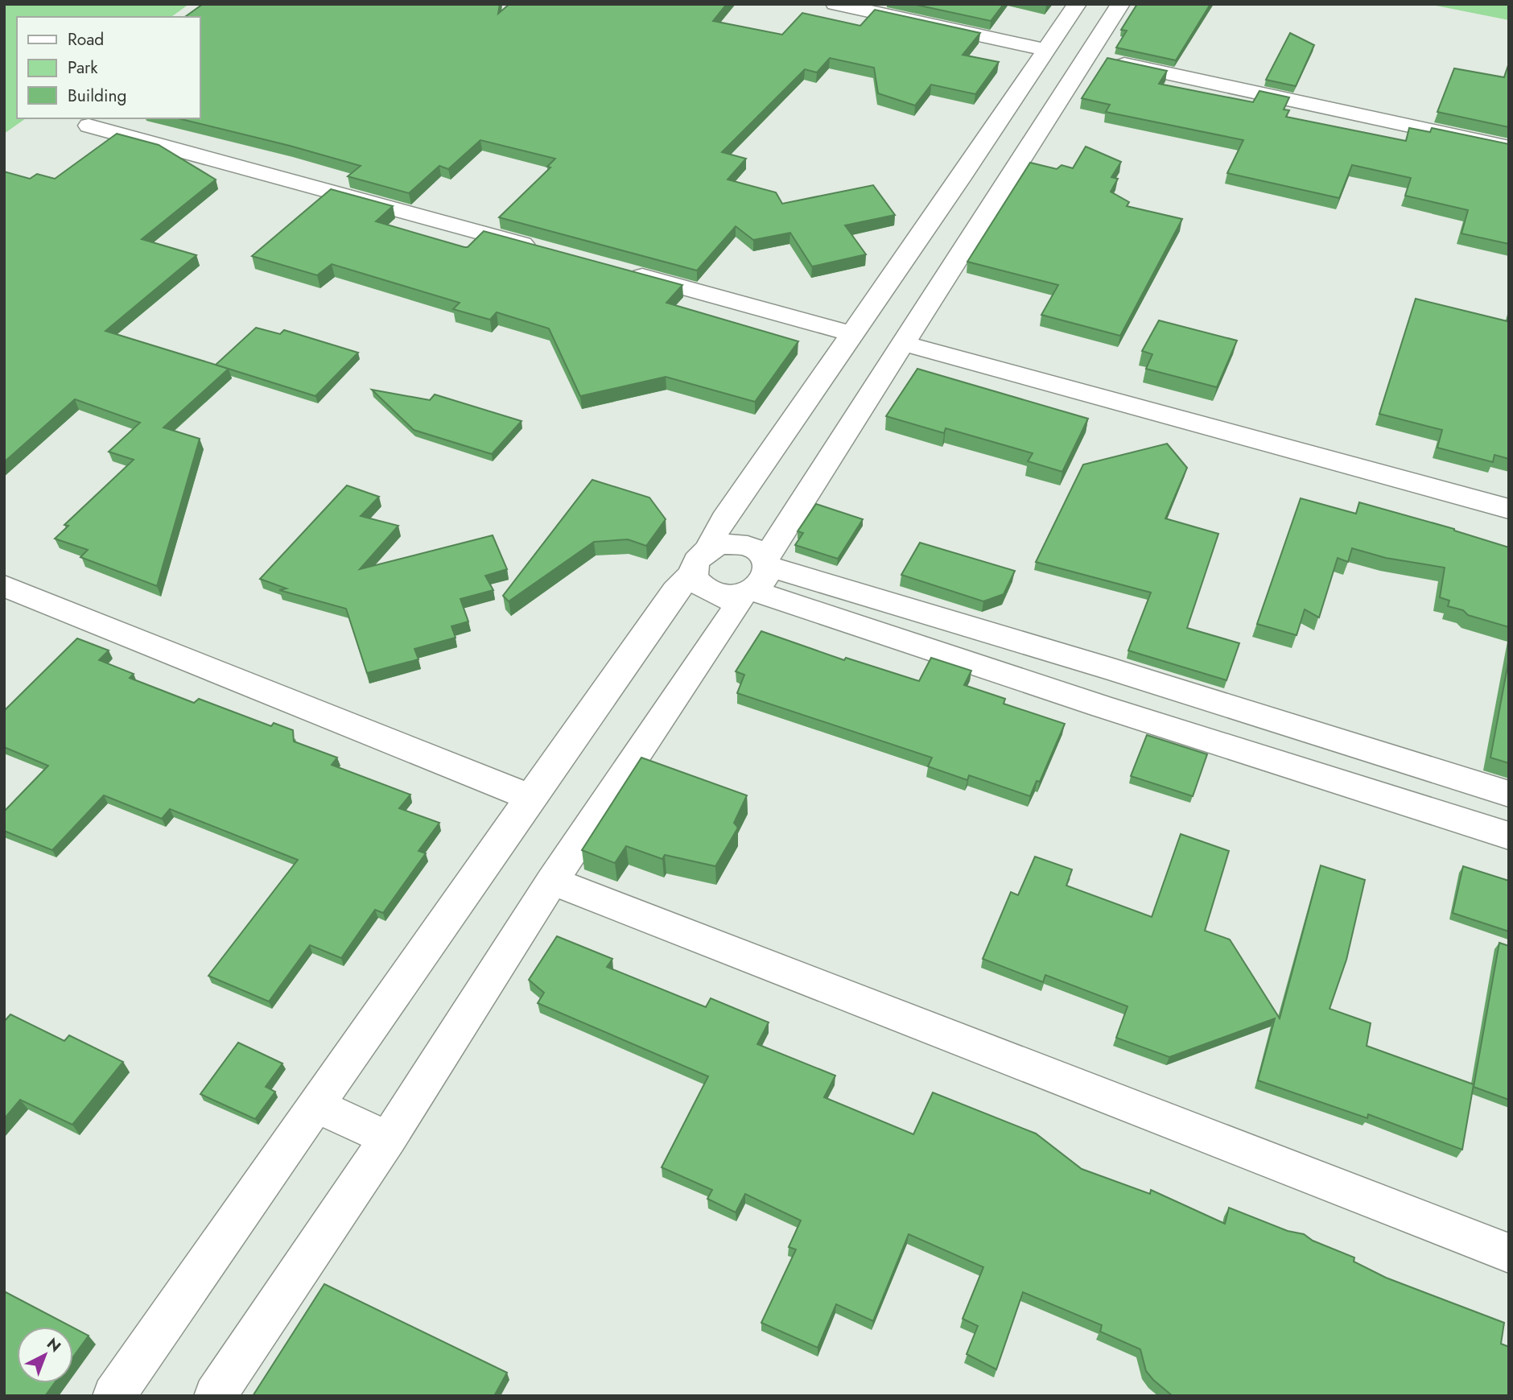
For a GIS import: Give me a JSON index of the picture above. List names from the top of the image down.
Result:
{
  "legend": ["Road", "Park", "Building"],
  "north": "top right"
}
